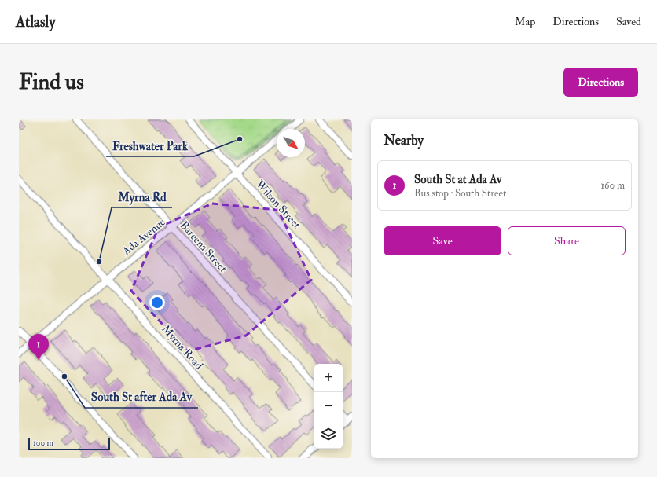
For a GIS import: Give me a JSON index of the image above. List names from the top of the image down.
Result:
{
  "streets": {
    "street": [
      "Wilson Street",
      "Ada Avenue",
      "Bareena Street",
      "Myrna Road"
    ]
  },
  "crossings": [
    ["Wilson Street", "Ada Avenue"],
    ["Ada Avenue", "Bareena Street"],
    ["Ada Avenue", "Myrna Road"]
  ],
  "places": ["Freshwater Park", "Myrna Rd", "South St after Ada Av"],
  "scale_bar": "100 m",
  "north": "bottom right",
  "page": {
    "header": "Atlasly",
    "nav": ["Map", "Directions", "Saved"],
    "buttons": [
      "Directions",
      ["Save", "Share"]
    ],
    "title": "Find us",
    "heading": "Nearby",
    "list": [
      {
        "mark": "1",
        "name": "South St at Ada Av",
        "note": "Bus stop · South Street",
        "value": "160 m"
      }
    ],
    "pins": "1",
    "map_buttons": ["+", "−"],
    "scale": "100 m"
  }
}
